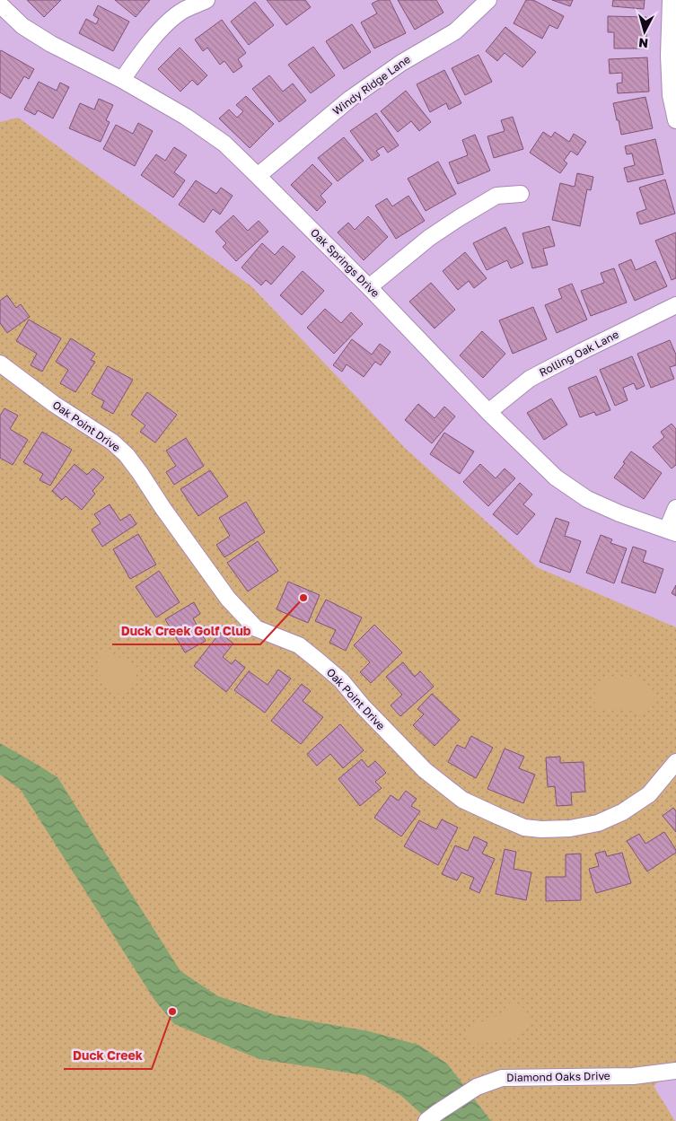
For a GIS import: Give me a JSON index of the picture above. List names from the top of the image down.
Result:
{
  "streets": {
    "street": [
      "Windy Ridge Lane",
      "Oak Springs Drive",
      "Rolling Oak Lane",
      "Oak Point Drive",
      "Diamond Oaks Drive"
    ]
  },
  "crossings": [
    ["Windy Ridge Lane", "Oak Springs Drive"],
    ["Oak Springs Drive", "Rolling Oak Lane"]
  ],
  "places": ["Duck Creek Golf Club", "Duck Creek"],
  "north": "bottom"
}
